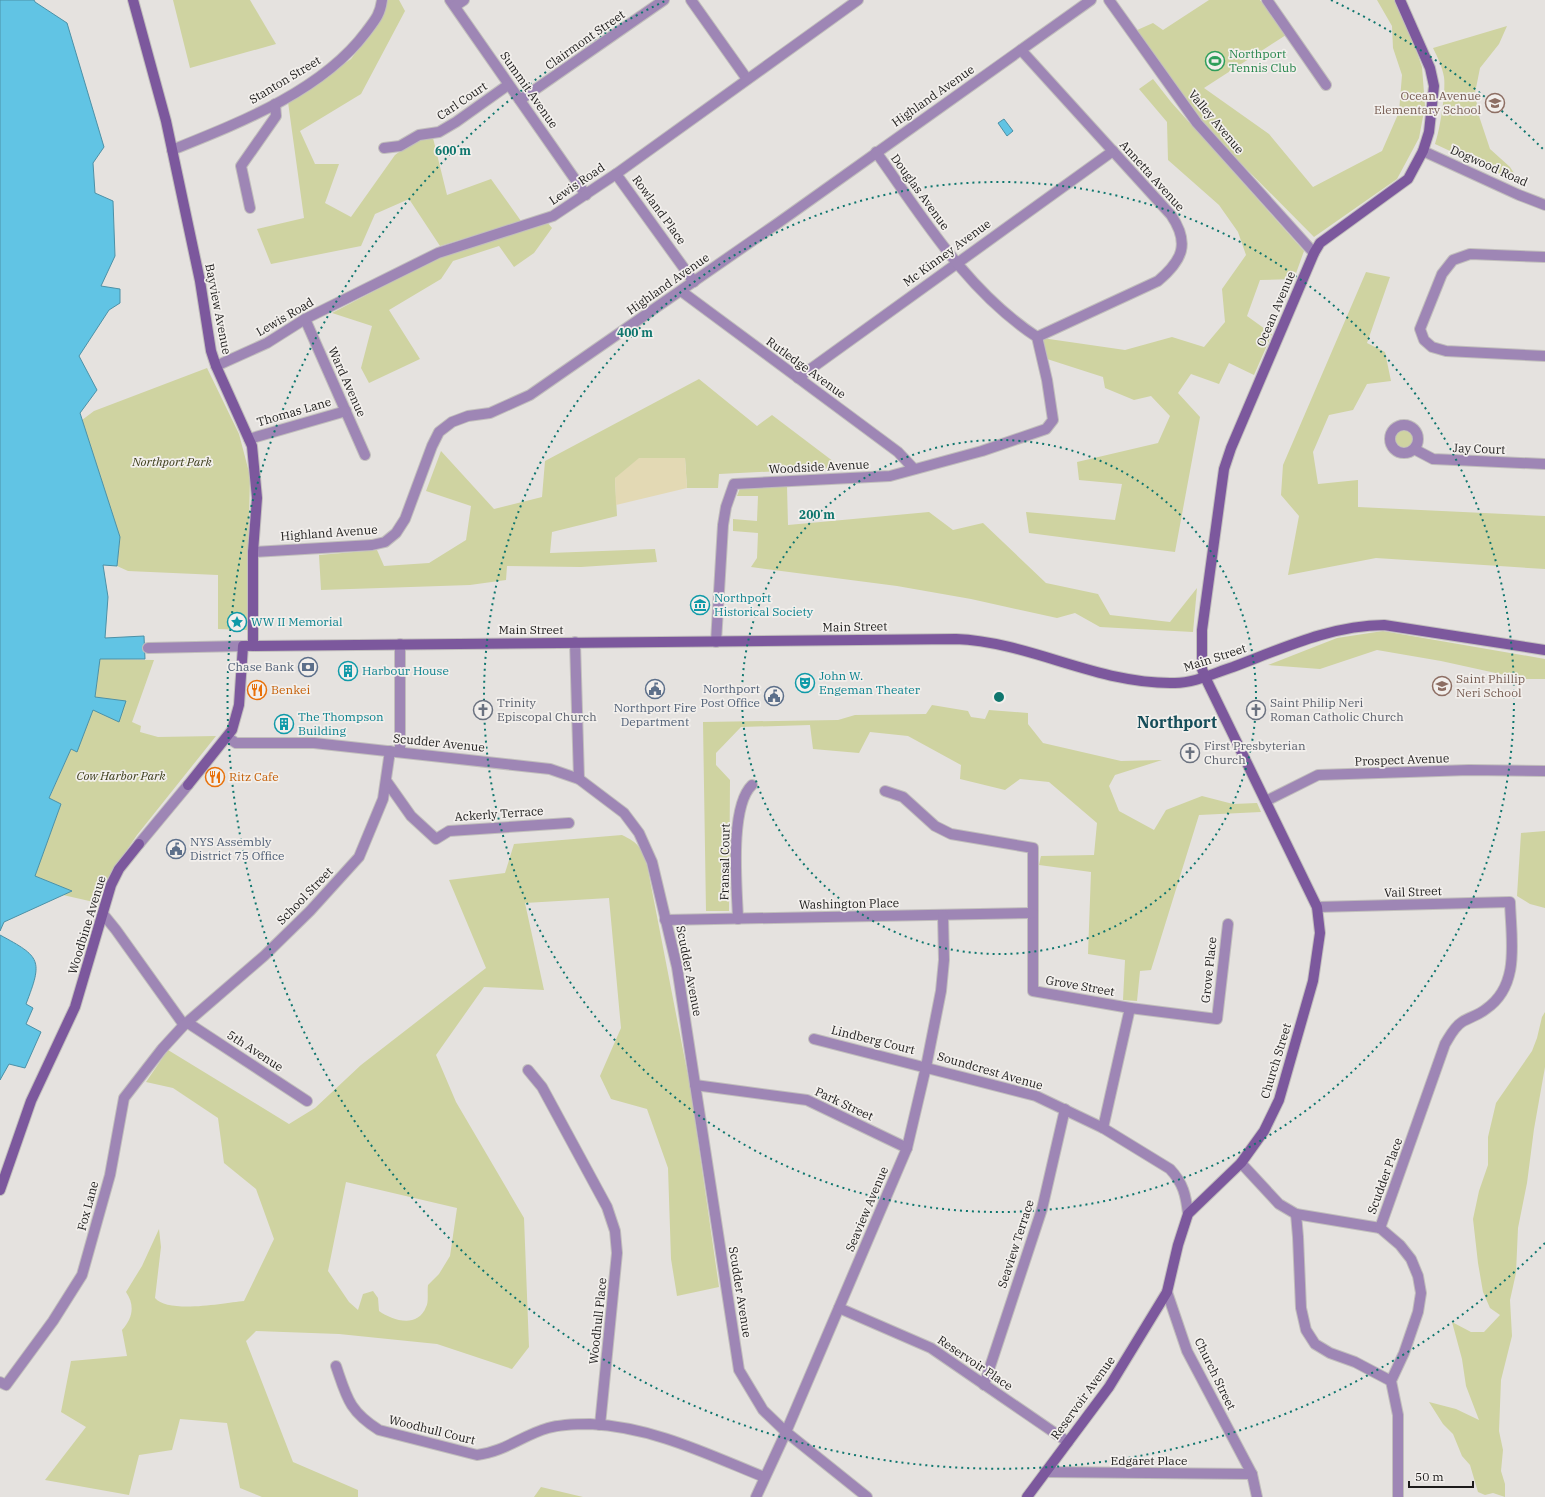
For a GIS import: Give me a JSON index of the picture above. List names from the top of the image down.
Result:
{
  "streets": {
    "main road": [
      "Bayview Avenue",
      "Ocean Avenue",
      "Main Street",
      "Woodbine Avenue",
      "Church Street",
      "Reservoir Avenue"
    ],
    "street": [
      "Clairmont Street",
      "Stanton Street",
      "Summit Avenue",
      "Highland Avenue",
      "Carl Court",
      "Valley Avenue",
      "Dogwood Road",
      "Annetta Avenue",
      "Lewis Road",
      "Douglas Avenue",
      "Rowland Place",
      "Mc Kinney Avenue",
      "Rutledge Avenue",
      "Ward Avenue",
      "Thomas Lane",
      "Jay Court",
      "Woodside Avenue",
      "Scudder Avenue",
      "Prospect Avenue",
      "Ackerly Terrace",
      "Fransal Court",
      "Vail Street",
      "School Street",
      "Washington Place",
      "Grove Place",
      "Grove Street",
      "Lindberg Court",
      "5th Avenue",
      "Soundcrest Avenue",
      "Park Street",
      "Scudder Place",
      "Fox Lane",
      "Seaview Avenue",
      "Seaview Terrace",
      "Woodhull Place",
      "Reservoir Place",
      "Woodhull Court",
      "Edgaret Place"
    ]
  },
  "crossings": [
    ["Clairmont Street", "Summit Avenue"],
    ["Stanton Street", "Bayview Avenue"],
    ["Summit Avenue", "Carl Court"],
    ["Summit Avenue", "Lewis Road"],
    ["Highland Avenue", "Annetta Avenue"],
    ["Highland Avenue", "Douglas Avenue"],
    ["Highland Avenue", "Rowland Place"],
    ["Highland Avenue", "Bayview Avenue"],
    ["Highland Avenue", "Rutledge Avenue"],
    ["Valley Avenue", "Ocean Avenue"],
    ["Dogwood Road", "Ocean Avenue"],
    ["Annetta Avenue", "Douglas Avenue"],
    ["Annetta Avenue", "Mc Kinney Avenue"],
    ["Annetta Avenue", "Woodside Avenue"],
    ["Lewis Road", "Rowland Place"],
    ["Lewis Road", "Bayview Avenue"],
    ["Lewis Road", "Ward Avenue"],
    ["Douglas Avenue", "Mc Kinney Avenue"],
    ["Douglas Avenue", "Woodside Avenue"],
    ["Mc Kinney Avenue", "Rutledge Avenue"],
    ["Bayview Avenue", "Thomas Lane"],
    ["Bayview Avenue", "Main Street"],
    ["Bayview Avenue", "Woodbine Avenue"],
    ["Ocean Avenue", "Main Street"],
    ["Ocean Avenue", "Church Street"],
    ["Rutledge Avenue", "Woodside Avenue"],
    ["Ward Avenue", "Thomas Lane"],
    ["Woodside Avenue", "Main Street"],
    ["Main Street", "School Street"],
    ["Main Street", "Woodbine Avenue"],
    ["Main Street", "Church Street"],
    ["Scudder Avenue", "School Street"],
    ["Scudder Avenue", "Washington Place"],
    ["Scudder Avenue", "Woodbine Avenue"],
    ["Scudder Avenue", "Park Street"],
    ["Scudder Avenue", "Seaview Avenue"],
    ["Prospect Avenue", "Church Street"],
    ["Ackerly Terrace", "School Street"],
    ["Fransal Court", "Washington Place"],
    ["Vail Street", "Church Street"],
    ["Vail Street", "Scudder Place"],
    ["School Street", "5th Avenue"],
    ["School Street", "Fox Lane"],
    ["Washington Place", "Grove Street"],
    ["Washington Place", "Seaview Avenue"],
    ["Woodbine Avenue", "5th Avenue"],
    ["Grove Place", "Grove Street"],
    ["Lindberg Court", "Soundcrest Avenue"],
    ["Lindberg Court", "Seaview Avenue"],
    ["5th Avenue", "Fox Lane"],
    ["Church Street", "Soundcrest Avenue"],
    ["Church Street", "Reservoir Avenue"],
    ["Church Street", "Edgaret Place"],
    ["Soundcrest Avenue", "Seaview Avenue"],
    ["Soundcrest Avenue", "Seaview Terrace"],
    ["Park Street", "Seaview Avenue"],
    ["Seaview Avenue", "Reservoir Place"],
    ["Seaview Terrace", "Reservoir Place"],
    ["Woodhull Place", "Woodhull Court"],
    ["Reservoir Place", "Reservoir Avenue"],
    ["Reservoir Avenue", "Edgaret Place"]
  ],
  "districts": ["Northport"],
  "parks": ["Northport Park", "Cow Harbor Park"],
  "places": {
    "sports": ["Northport Tennis Club"],
    "school or university": ["Ocean Avenue Elementary School", "Saint Phillip Neri School"],
    "museum": ["Northport Historical Society"],
    "place": ["WW II Memorial"],
    "bank": ["Chase Bank"],
    "building": ["Harbour House", "The Thompson Building"],
    "theatre": ["John W. Engeman Theater"],
    "public building": ["Northport Fire Department", "Northport Post Office", "NYS Assembly District 75 Office"],
    "restaurant": ["Benkei", "Ritz Cafe"],
    "church": ["Trinity Episcopal Church", "Saint Philip Neri Roman Catholic Church", "First Presbyterian Church"]
  },
  "scale_bar": "50 m",
  "rings": ["600 m", "400 m", "200 m"]
}
